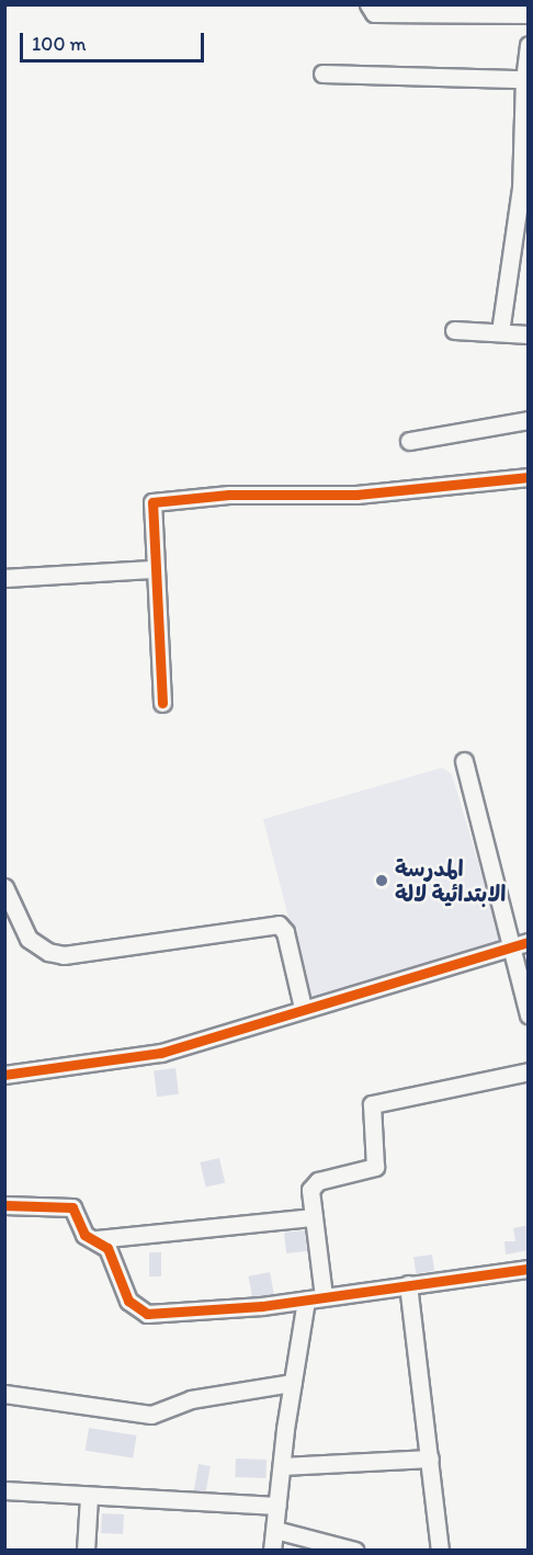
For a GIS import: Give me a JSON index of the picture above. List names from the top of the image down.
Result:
{
  "places": ["المدرسة الابتدائية لالة"],
  "scale_bar": "100 m"
}
